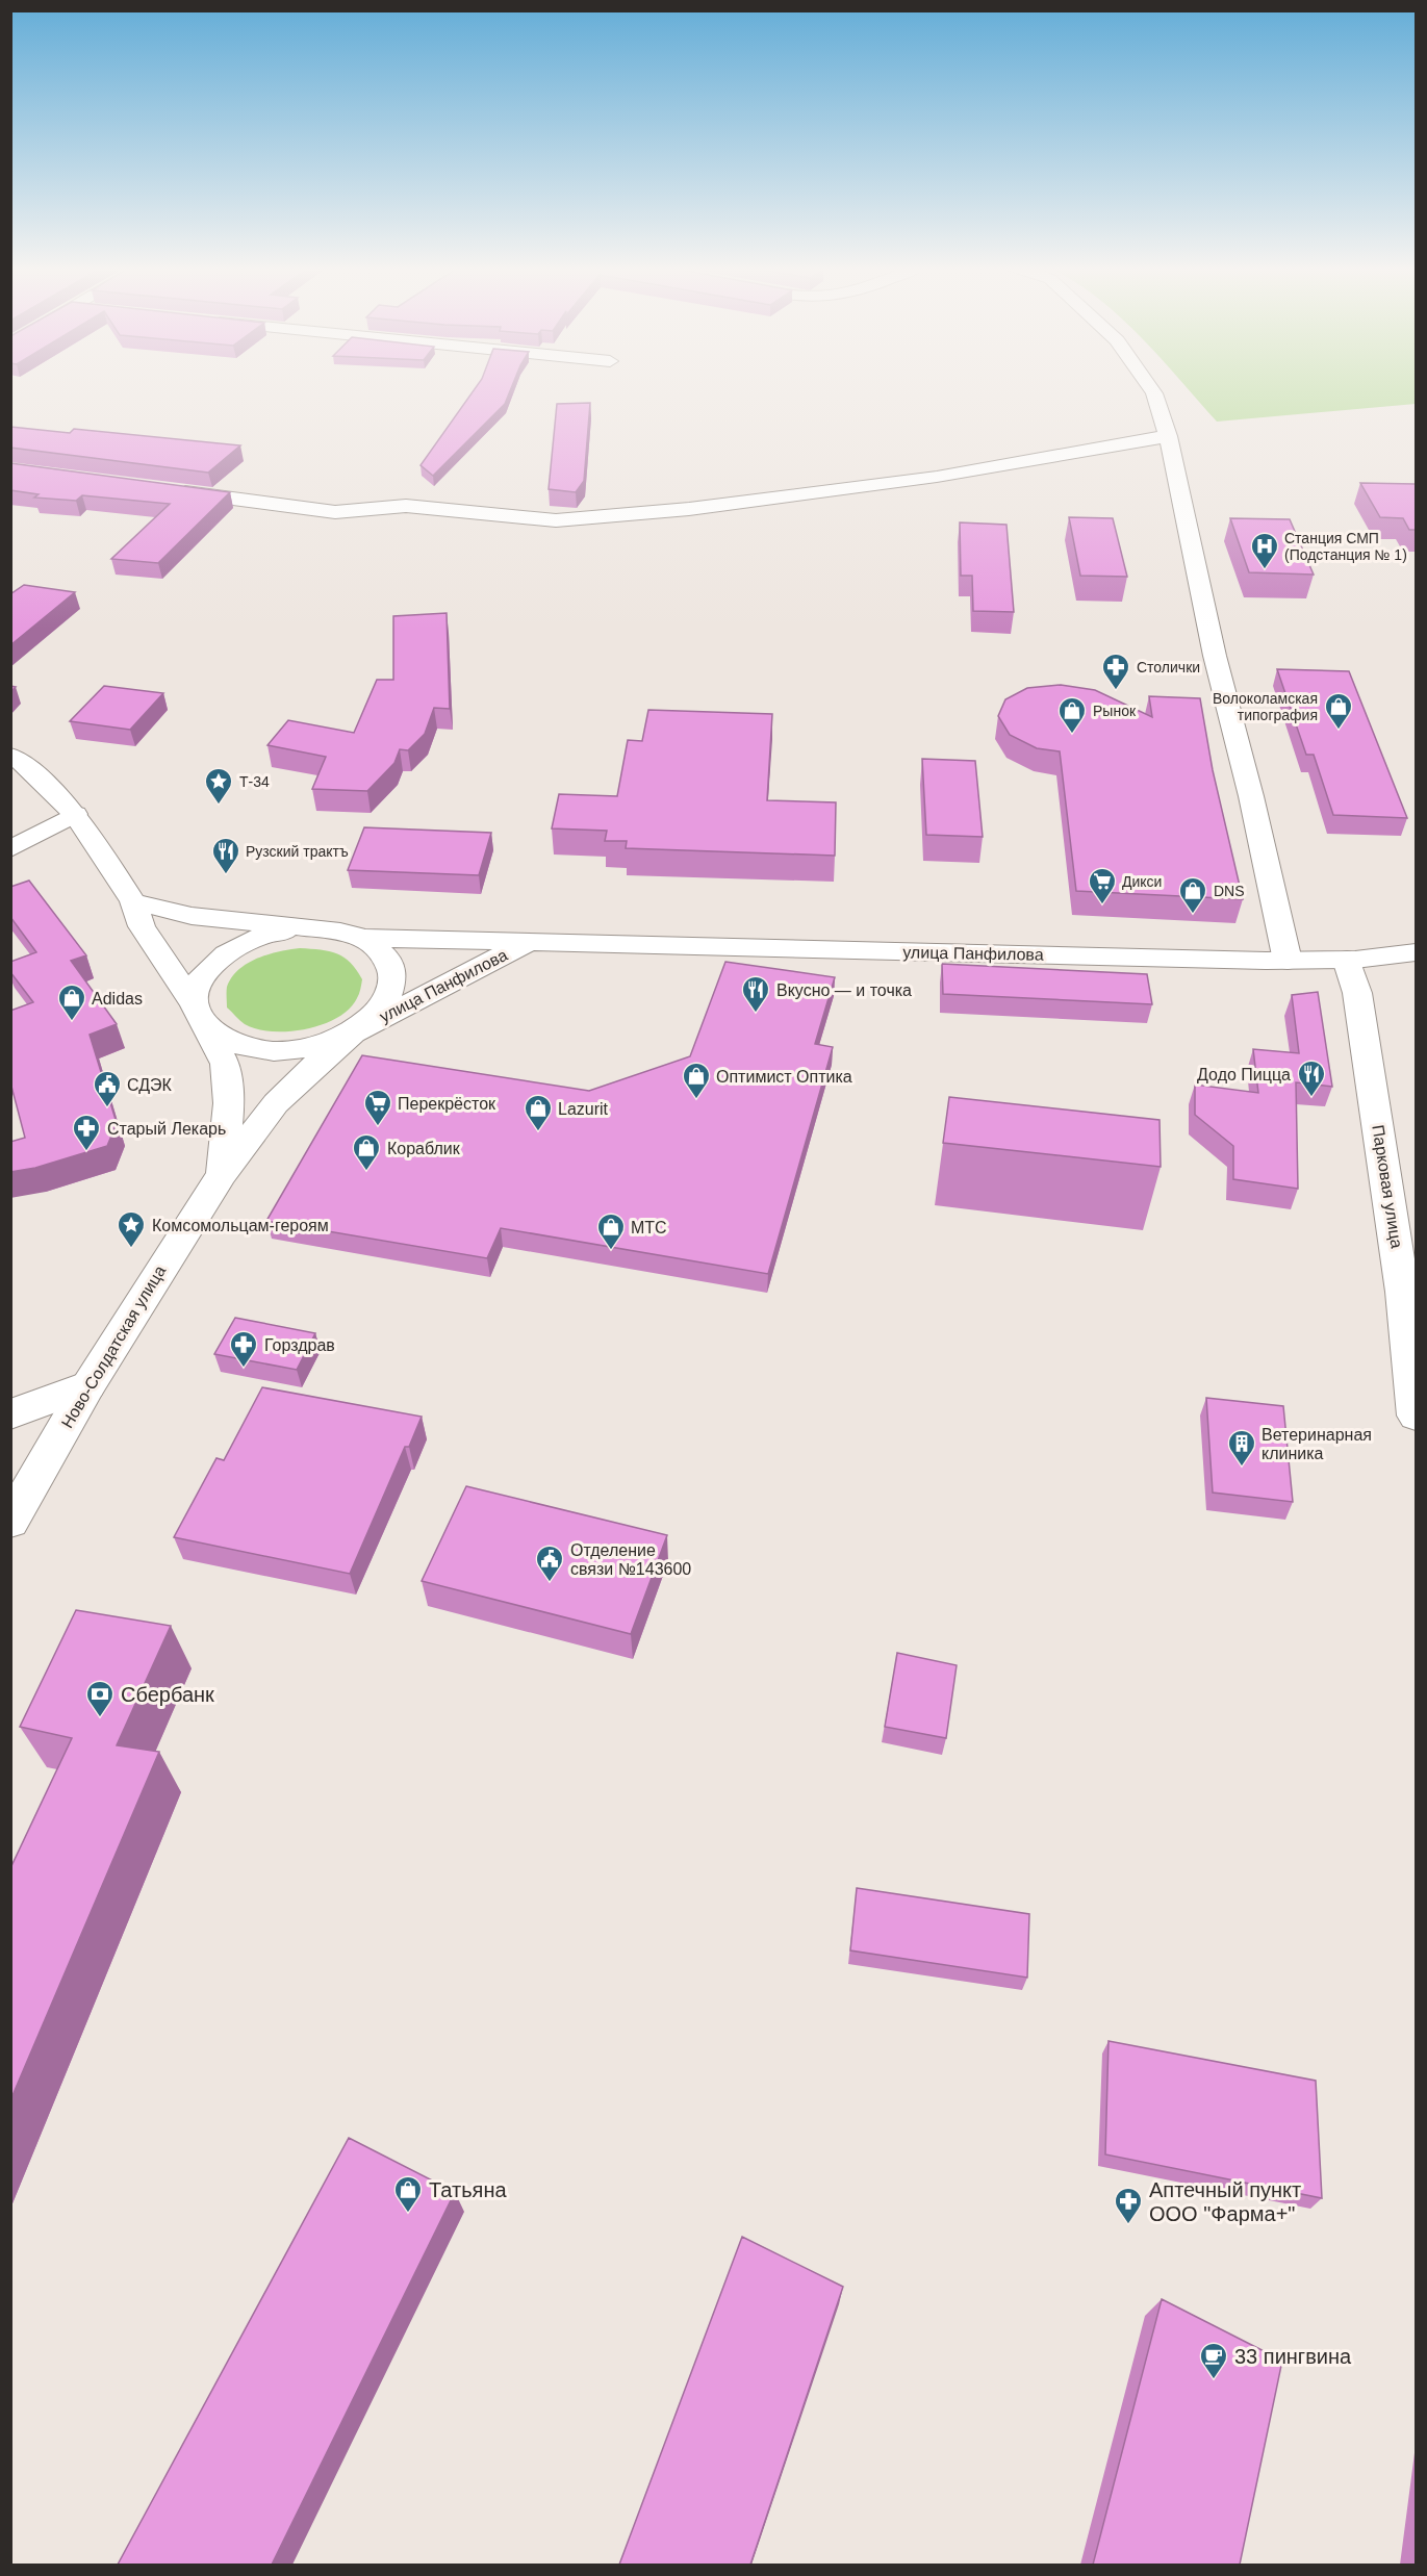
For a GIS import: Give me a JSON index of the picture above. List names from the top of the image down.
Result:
{
  "streets": {
    "street": ["улица Панфилова", "Парковая улица", "Ново-Солдатская улица"]
  },
  "crossings": [
    ["улица Панфилова", "Парковая улица"],
    ["улица Панфилова", "Ново-Солдатская улица"]
  ],
  "places": {
    "hospital": ["Станция СМП (Подстанция № 1)"],
    "pharmacy": [
      "Столички",
      "Старый Лекарь",
      "Горздрав",
      "Аптечный пункт ООО \"Фарма+\""
    ],
    "shop": [
      "Волоколамская типография",
      "Рынок",
      "DNS",
      "Adidas",
      "Оптимист Оптика",
      "Lazurit",
      "Кораблик",
      "МТС",
      "Татьяна"
    ],
    "place": ["Т-34", "Комсомольцам-героям"],
    "restaurant": ["Рузский трактъ", "Вкусно — и точка", "Додо Пицца"],
    "supermarket": ["Дикси", "Перекрёсток"],
    "public building": ["СДЭК", "Отделение связи №143600"],
    "building": ["Ветеринарная клиника"],
    "bank": ["Сбербанк"],
    "cafe": ["33 пингвина"]
  }
}
